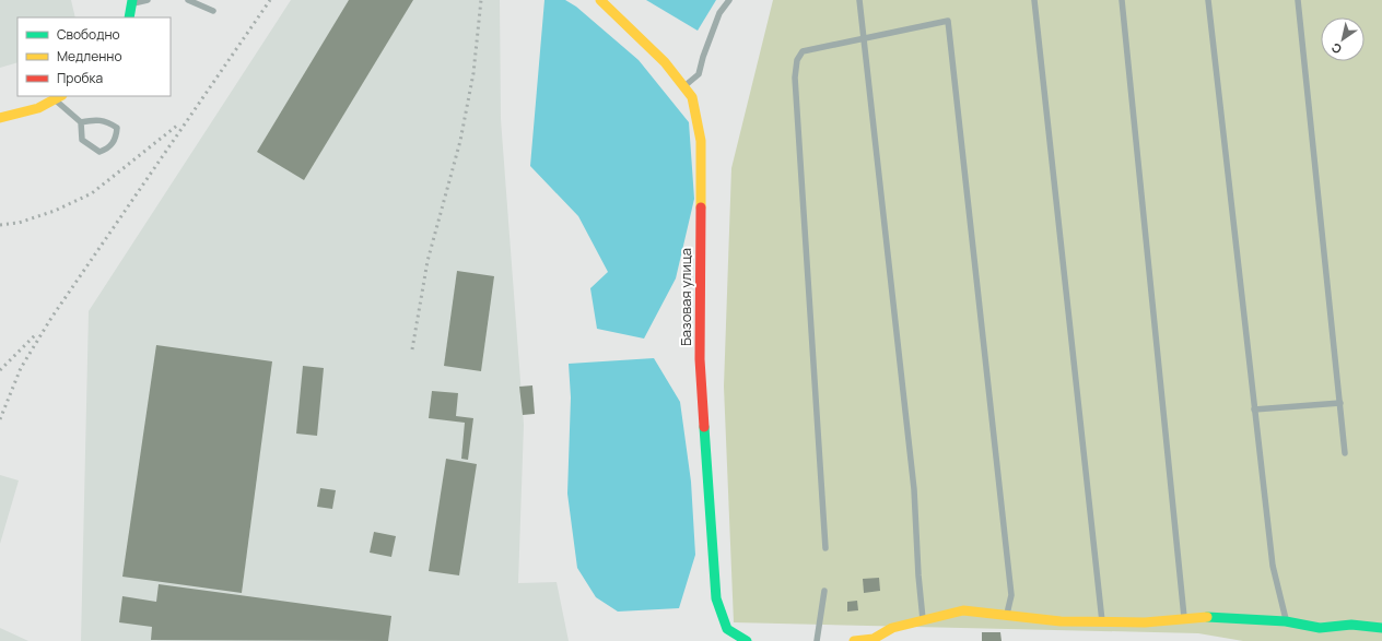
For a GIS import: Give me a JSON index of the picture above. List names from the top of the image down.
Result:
{
  "streets": {
    "street": ["Базовая улица"]
  },
  "legend": ["Свободно", "Медленно", "Пробка"],
  "north": "bottom left"
}
